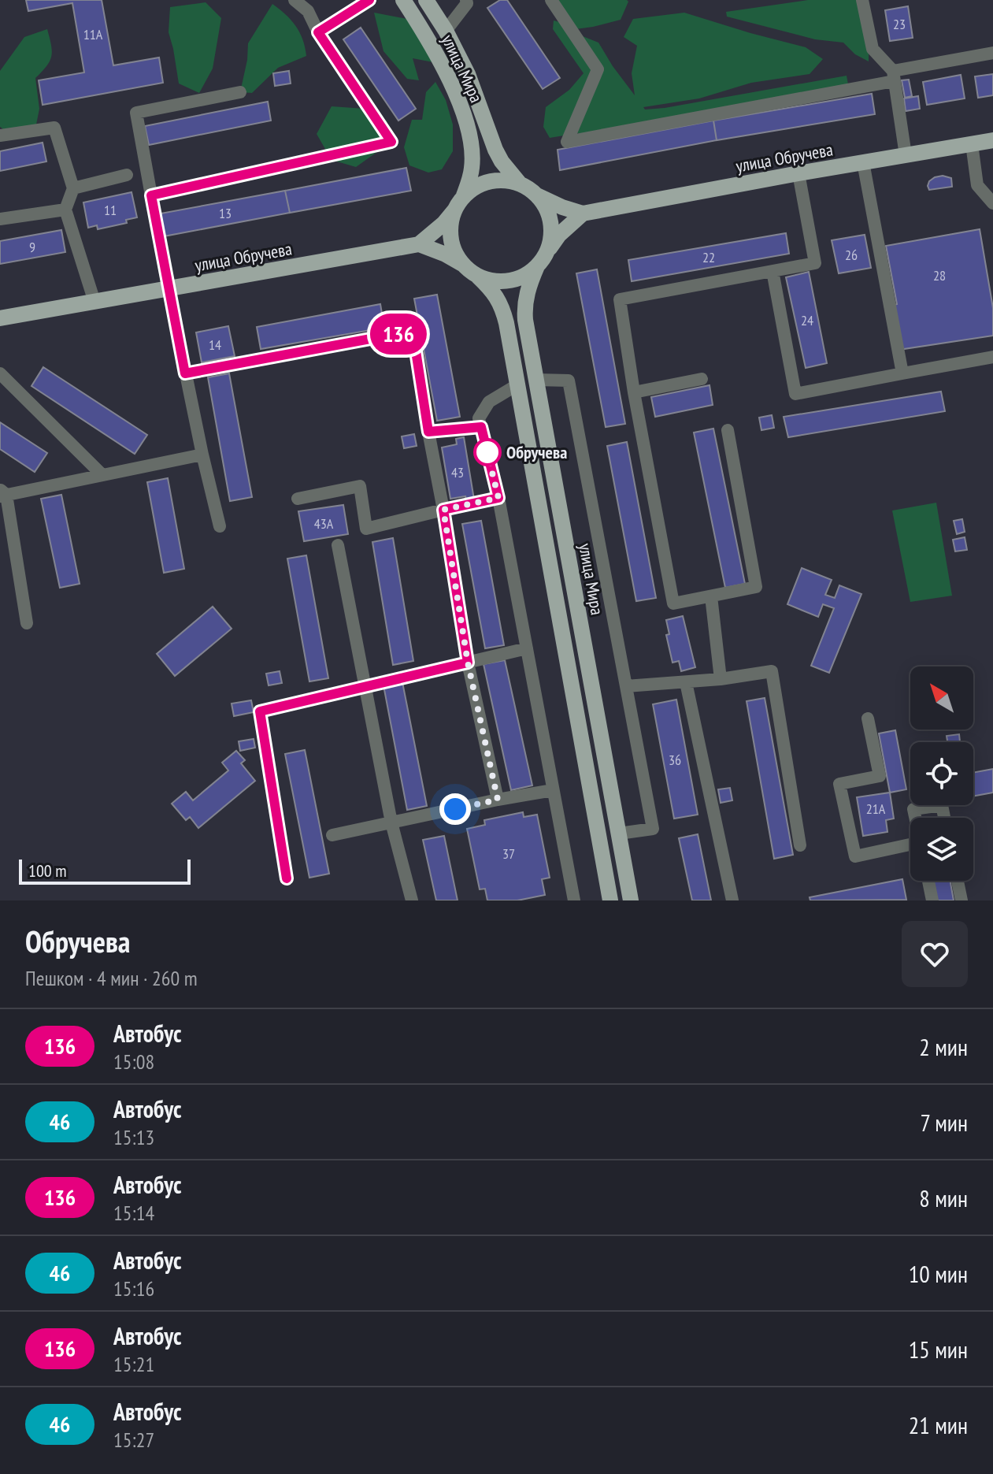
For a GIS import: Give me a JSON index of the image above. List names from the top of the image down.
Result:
{
  "streets": {
    "main road": ["улица Мира", "улица Обручева"]
  },
  "crossings": [
    ["улица Мира", "улица Обручева"]
  ],
  "places": ["Обручева"],
  "lines": ["bus line 136"],
  "house_numbers": [
    "23",
    "11А",
    "11",
    "13",
    "9",
    "26",
    "22",
    "28",
    "24",
    "14",
    "43",
    "43А",
    "36",
    "21А",
    "37"
  ],
  "scale_bar": "100 m",
  "north": "top left",
  "page": {
    "on_map": "136",
    "scale": "100 m",
    "heading": ["Обручева", "Пешком · 4 мин · 260 m"],
    "list": [
      {
        "mark": "136",
        "name": "Автобус",
        "note": "15:08",
        "value": "2 мин"
      },
      {
        "mark": "46",
        "name": "Автобус",
        "note": "15:13",
        "value": "7 мин"
      },
      {
        "mark": "136",
        "name": "Автобус",
        "note": "15:14",
        "value": "8 мин"
      },
      {
        "mark": "46",
        "name": "Автобус",
        "note": "15:16",
        "value": "10 мин"
      },
      {
        "mark": "136",
        "name": "Автобус",
        "note": "15:21",
        "value": "15 мин"
      },
      {
        "mark": "46",
        "name": "Автобус",
        "note": "15:27",
        "value": "21 мин"
      }
    ]
  }
}
